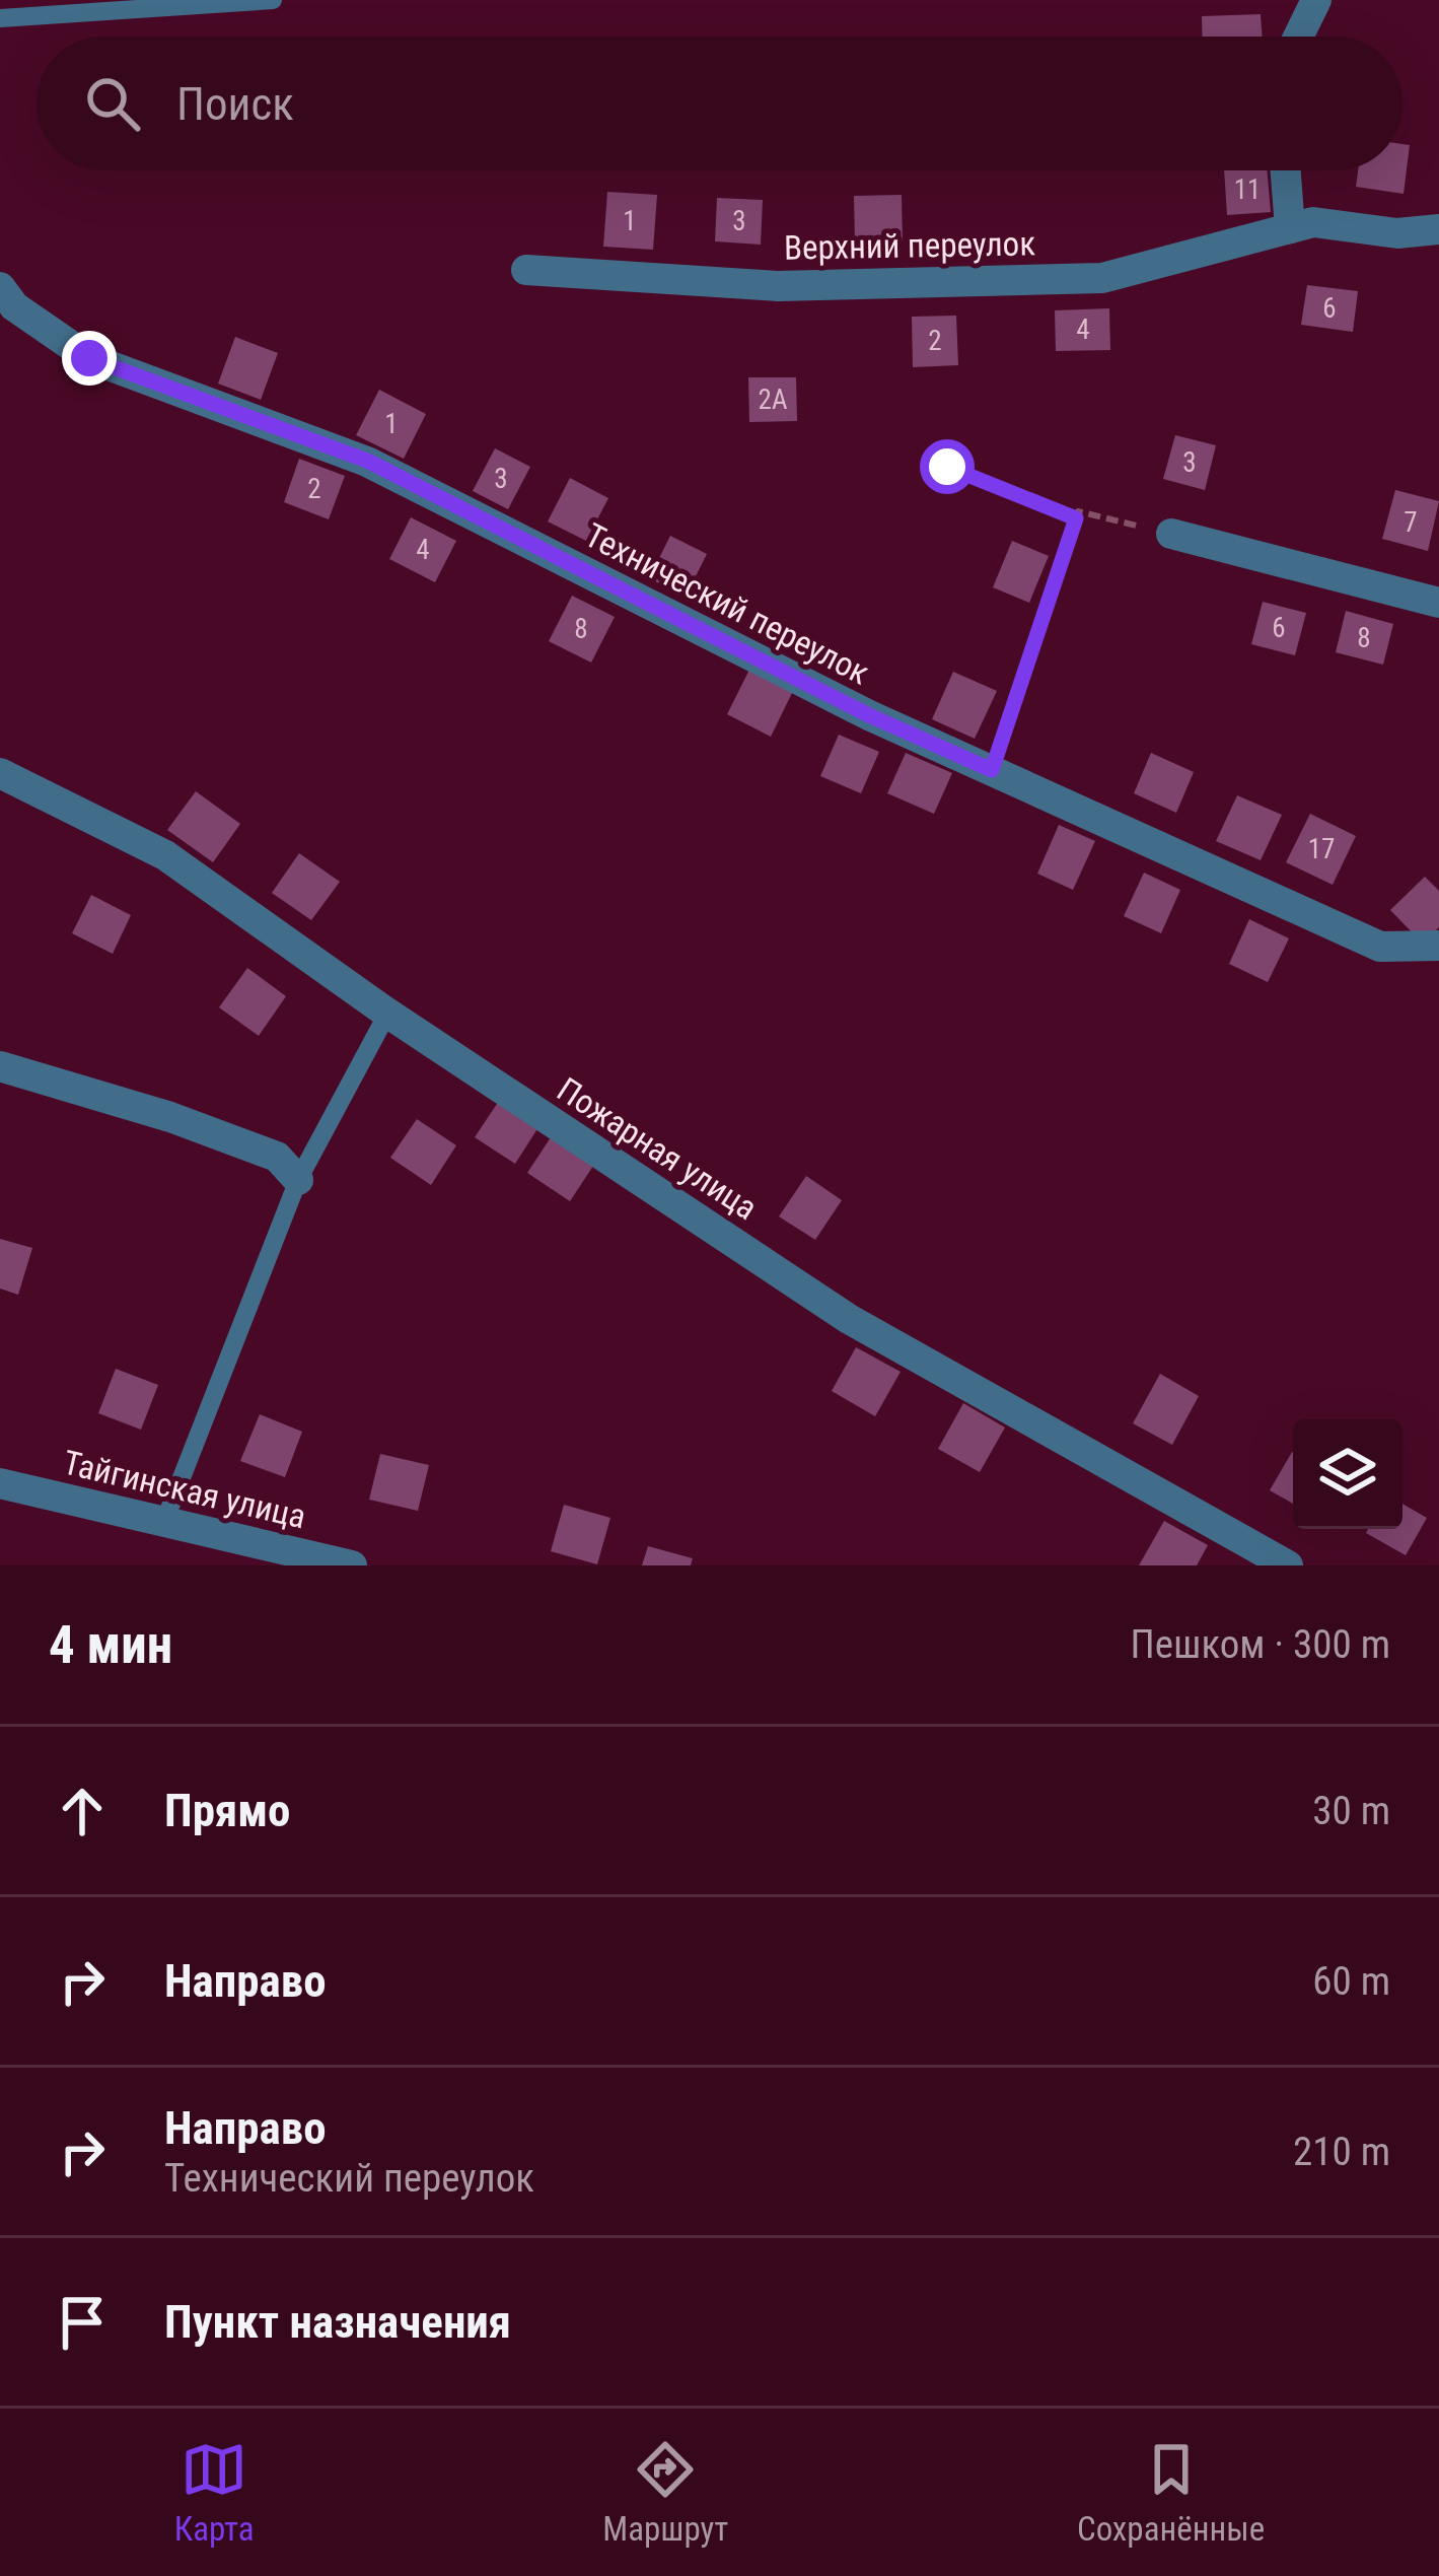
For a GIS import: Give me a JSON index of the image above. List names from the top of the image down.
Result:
{
  "streets": {
    "street": [
      "Верхний переулок",
      "Технический переулок",
      "Пожарная улица",
      "Тайгинская улица"
    ]
  },
  "house_numbers": [
    "11",
    "1",
    "3",
    "6",
    "4",
    "2",
    "2А",
    "1",
    "3",
    "3",
    "2",
    "7",
    "4",
    "6",
    "8",
    "8",
    "17"
  ],
  "page": {
    "search": "Поиск",
    "heading": ["4 мин", "Пешком · 300 m"],
    "list": [
      ["Прямо", "30 m"],
      ["Направо", "60 m"],
      ["Направо", "Технический переулок", "210 m"],
      "Пункт назначения"
    ],
    "nav": ["Карта", "Маршрут", "Сохранённые"]
  }
}
